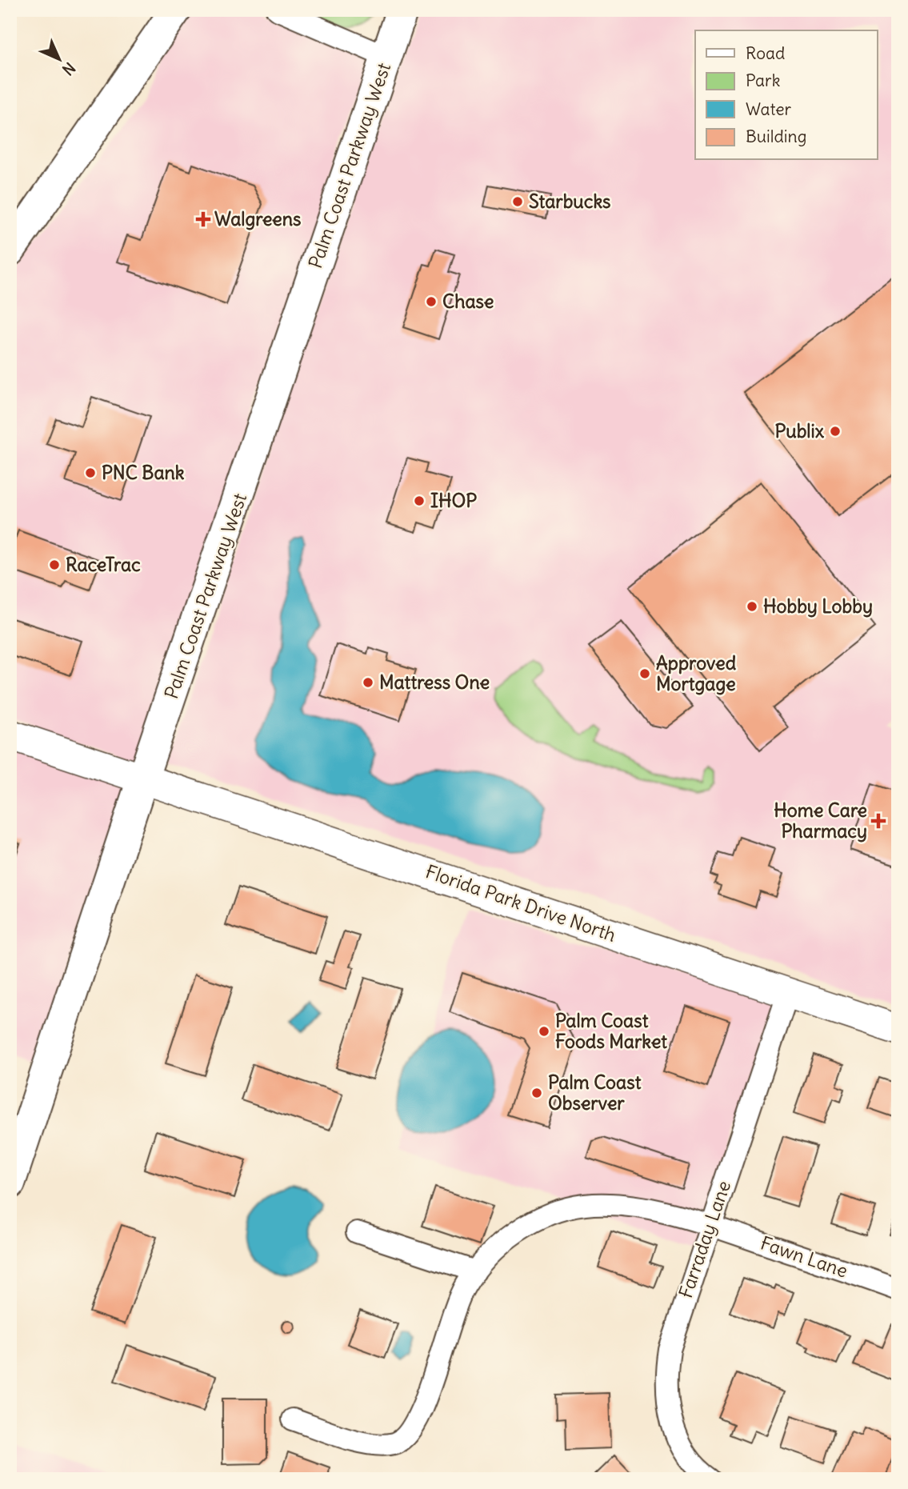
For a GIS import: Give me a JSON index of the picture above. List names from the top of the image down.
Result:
{
  "streets": {
    "main road": ["Palm Coast Parkway West"],
    "street": ["Florida Park Drive North", "Farraday Lane", "Fawn Lane"]
  },
  "crossings": [
    ["Palm Coast Parkway West", "Florida Park Drive North"],
    ["Florida Park Drive North", "Farraday Lane"],
    ["Farraday Lane", "Fawn Lane"]
  ],
  "places": {
    "other": [
      "Starbucks",
      "Chase",
      "Publix",
      "PNC Bank",
      "IHOP",
      "RaceTrac",
      "Hobby Lobby",
      "Approved Mortgage",
      "Mattress One",
      "Palm Coast Foods Market",
      "Palm Coast Observer"
    ],
    "health": ["Walgreens", "Home Care Pharmacy"]
  },
  "legend": [
    "Road",
    "Park",
    "Water",
    "Building"
  ],
  "north": "bottom right"
}
